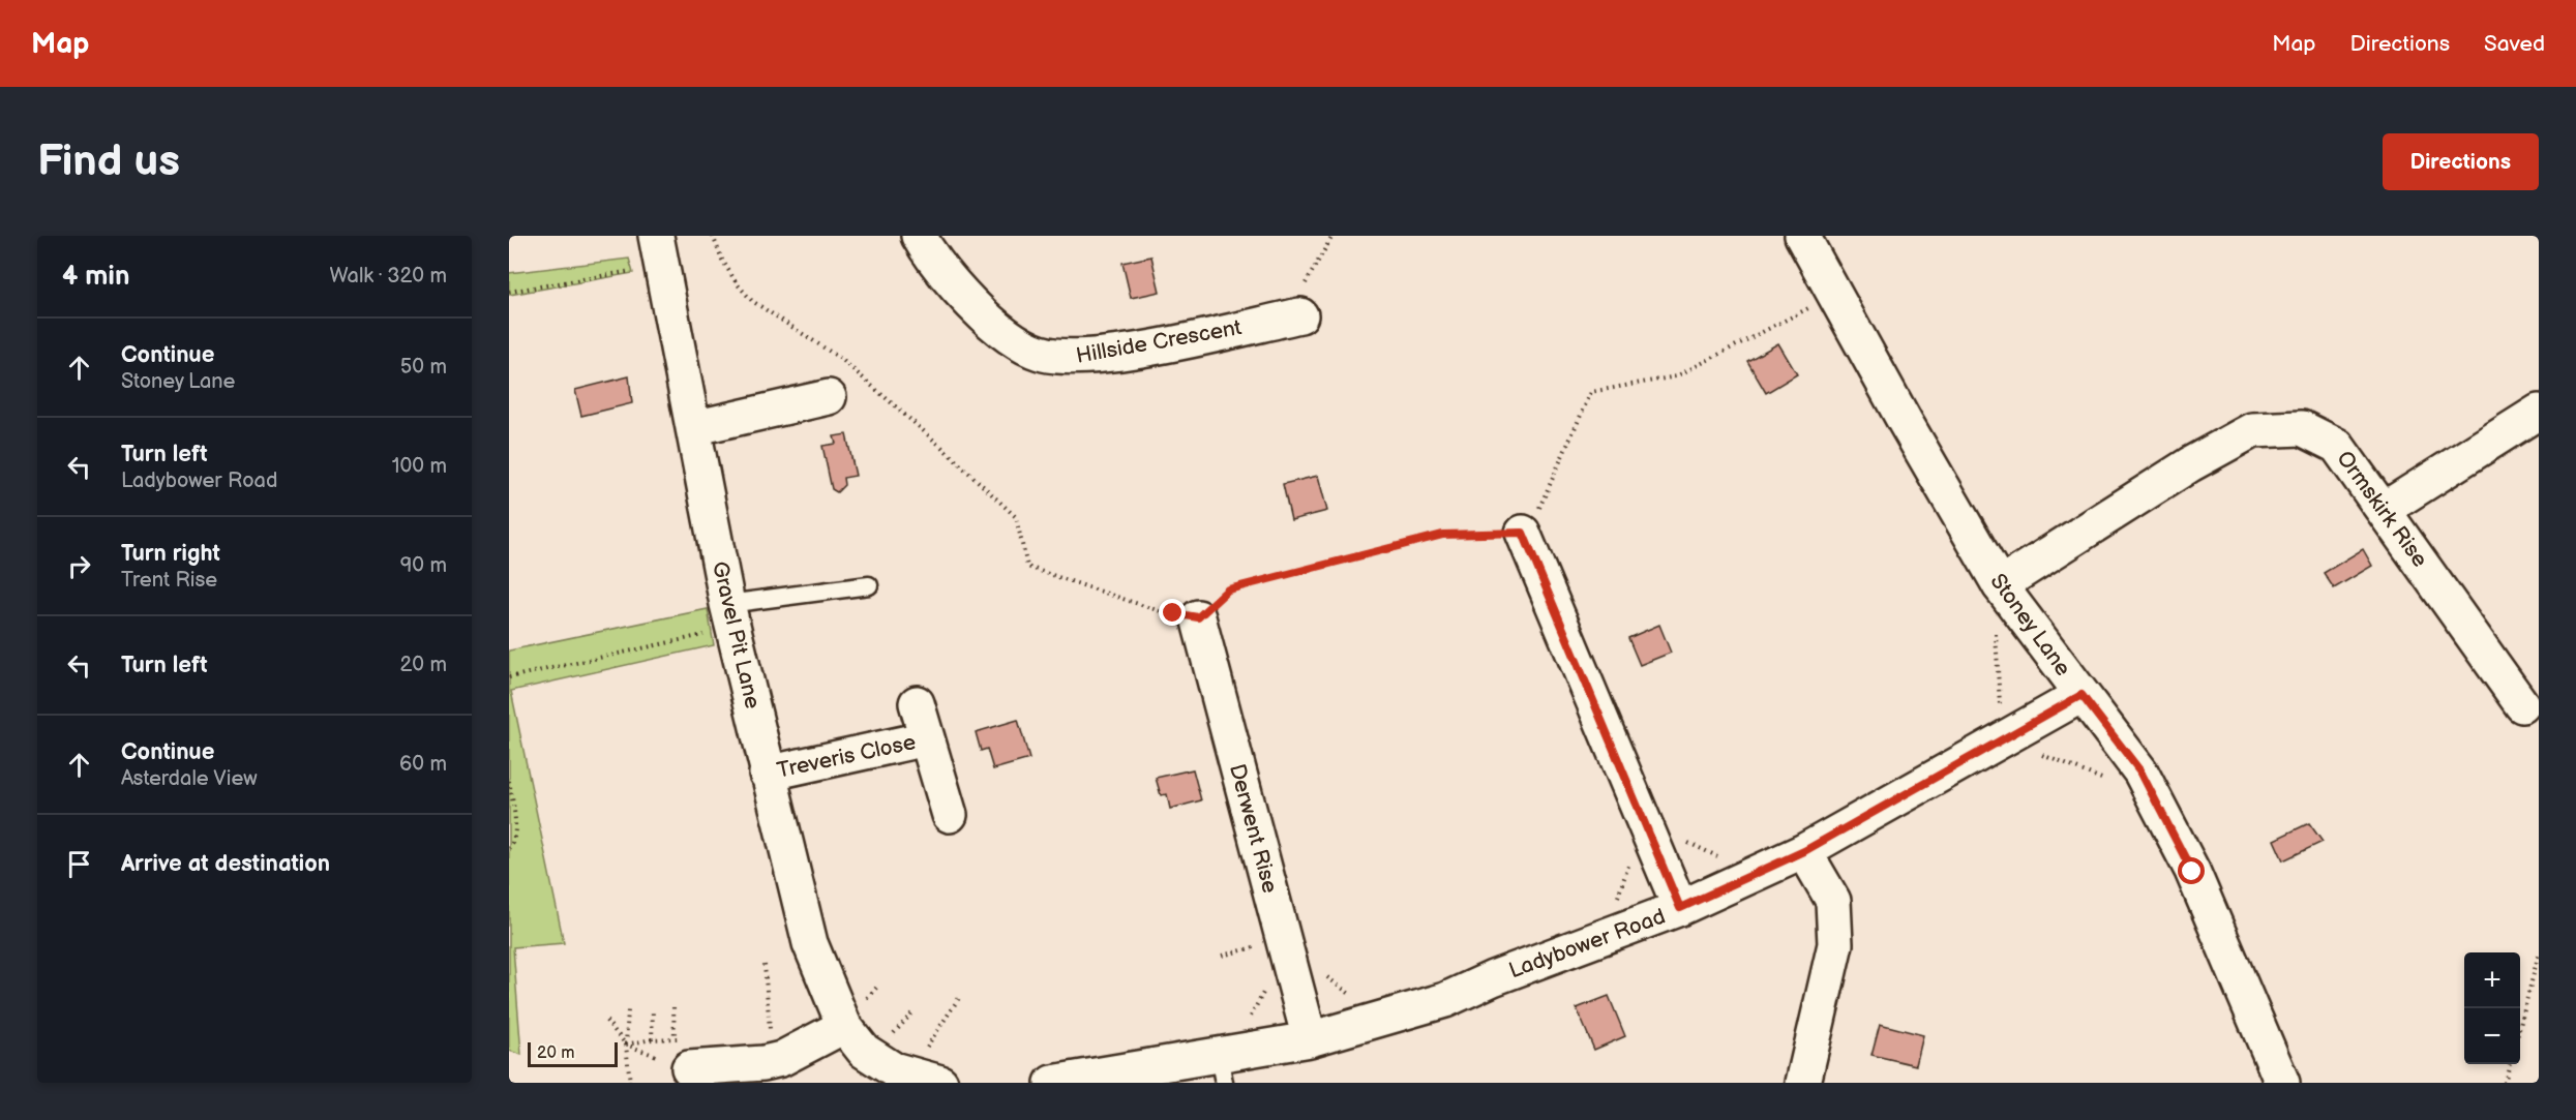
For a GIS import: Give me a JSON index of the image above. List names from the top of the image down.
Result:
{
  "streets": {
    "street": [
      "Hillside Crescent",
      "Ormskirk Rise",
      "Stoney Lane",
      "Gravel Pit Lane",
      "Treveris Close",
      "Derwent Rise",
      "Ladybower Road"
    ]
  },
  "crossings": [
    ["Ormskirk Rise", "Stoney Lane"],
    ["Stoney Lane", "Ladybower Road"],
    ["Gravel Pit Lane", "Treveris Close"],
    ["Derwent Rise", "Ladybower Road"]
  ],
  "scale_bar": "20 m",
  "page": {
    "header": "Map",
    "nav": ["Map", "Directions", "Saved"],
    "buttons": "Directions",
    "title": "Find us",
    "heading": ["4 min", "Walk · 320 m"],
    "list": [
      ["Continue", "Stoney Lane", "50 m"],
      ["Turn left", "Ladybower Road", "100 m"],
      ["Turn right", "Trent Rise", "90 m"],
      ["Turn left", "20 m"],
      ["Continue", "Asterdale View", "60 m"],
      "Arrive at destination"
    ],
    "map_buttons": ["+", "−"],
    "scale": "20 m"
  }
}
